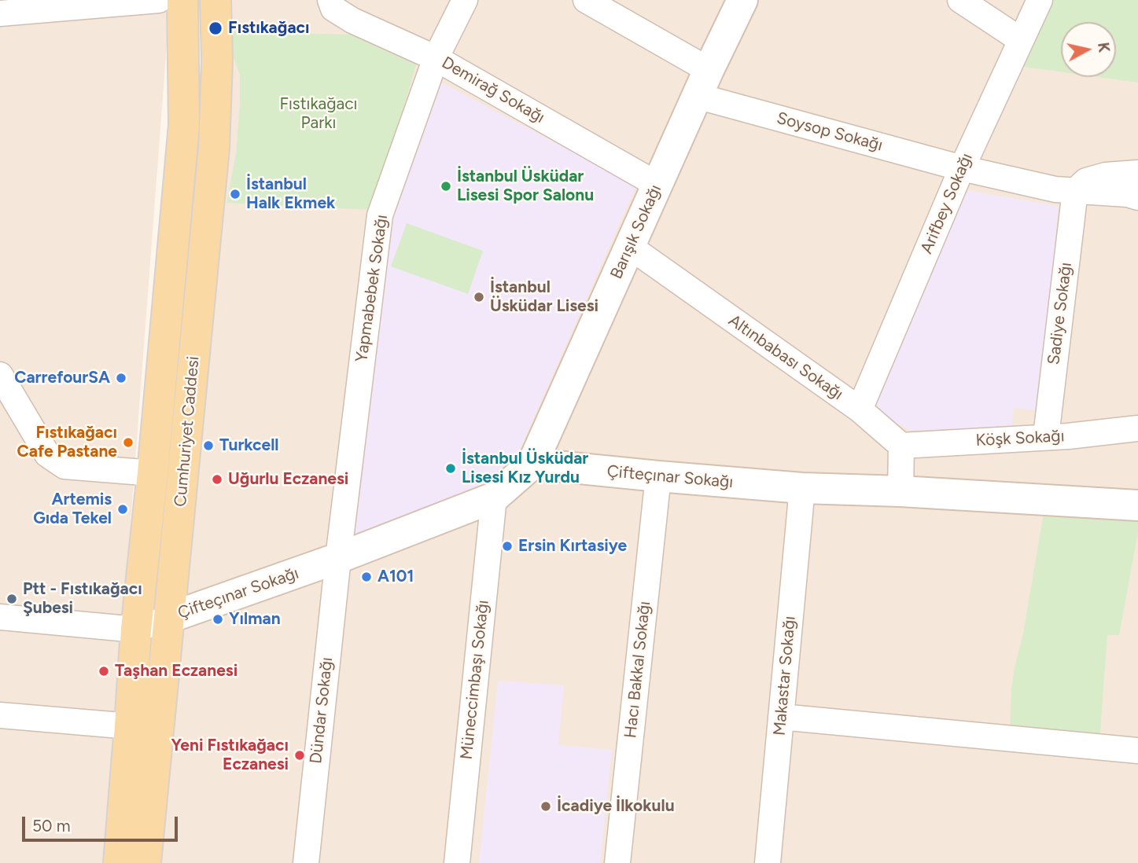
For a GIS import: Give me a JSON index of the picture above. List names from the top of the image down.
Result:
{
  "streets": {
    "main road": ["Cumhuriyet Caddesi"],
    "street": [
      "Demirağ Sokağı",
      "Soysop Sokağı",
      "Arifbey Sokağı",
      "Barışık Sokağı",
      "Yapmabebek Sokağı",
      "Sadiye Sokağı",
      "Altınbabası Sokağı",
      "Köşk Sokağı",
      "Çifteçınar Sokağı",
      "Hacı Bakkal Sokağı",
      "Makastar Sokağı",
      "Müneccimbaşı Sokağı",
      "Dündar Sokağı"
    ]
  },
  "crossings": [
    ["Demirağ Sokağı", "Barışık Sokağı"],
    ["Demirağ Sokağı", "Yapmabebek Sokağı"],
    ["Soysop Sokağı", "Arifbey Sokağı"],
    ["Soysop Sokağı", "Barışık Sokağı"],
    ["Soysop Sokağı", "Sadiye Sokağı"],
    ["Arifbey Sokağı", "Altınbabası Sokağı"],
    ["Barışık Sokağı", "Altınbabası Sokağı"],
    ["Barışık Sokağı", "Çifteçınar Sokağı"],
    ["Yapmabebek Sokağı", "Çifteçınar Sokağı"],
    ["Yapmabebek Sokağı", "Dündar Sokağı"],
    ["Sadiye Sokağı", "Köşk Sokağı"],
    ["Altınbabası Sokağı", "Köşk Sokağı"],
    ["Cumhuriyet Caddesi", "Çifteçınar Sokağı"],
    ["Çifteçınar Sokağı", "Hacı Bakkal Sokağı"],
    ["Çifteçınar Sokağı", "Makastar Sokağı"],
    ["Çifteçınar Sokağı", "Müneccimbaşı Sokağı"],
    ["Çifteçınar Sokağı", "Dündar Sokağı"]
  ],
  "parks": ["Fıstıkağacı Parkı"],
  "places": [
    "Fıstıkağacı",
    "İstanbul Üsküdar Lisesi Spor Salonu",
    "İstanbul Halk Ekmek",
    "İstanbul Üsküdar Lisesi",
    "CarrefourSA",
    "Fıstıkağacı Cafe Pastane",
    "Turkcell",
    "İstanbul Üsküdar Lisesi Kız Yurdu",
    "Uğurlu Eczanesi",
    "Artemis Gıda Tekel",
    "Ersin Kırtasiye",
    "A101",
    "Ptt - Fıstıkağacı Şubesi",
    "Yılman",
    "Taşhan Eczanesi",
    "Yeni Fıstıkağacı Eczanesi",
    "İcadiye İlkokulu"
  ],
  "scale_bar": "50 m",
  "north": "right"
}
